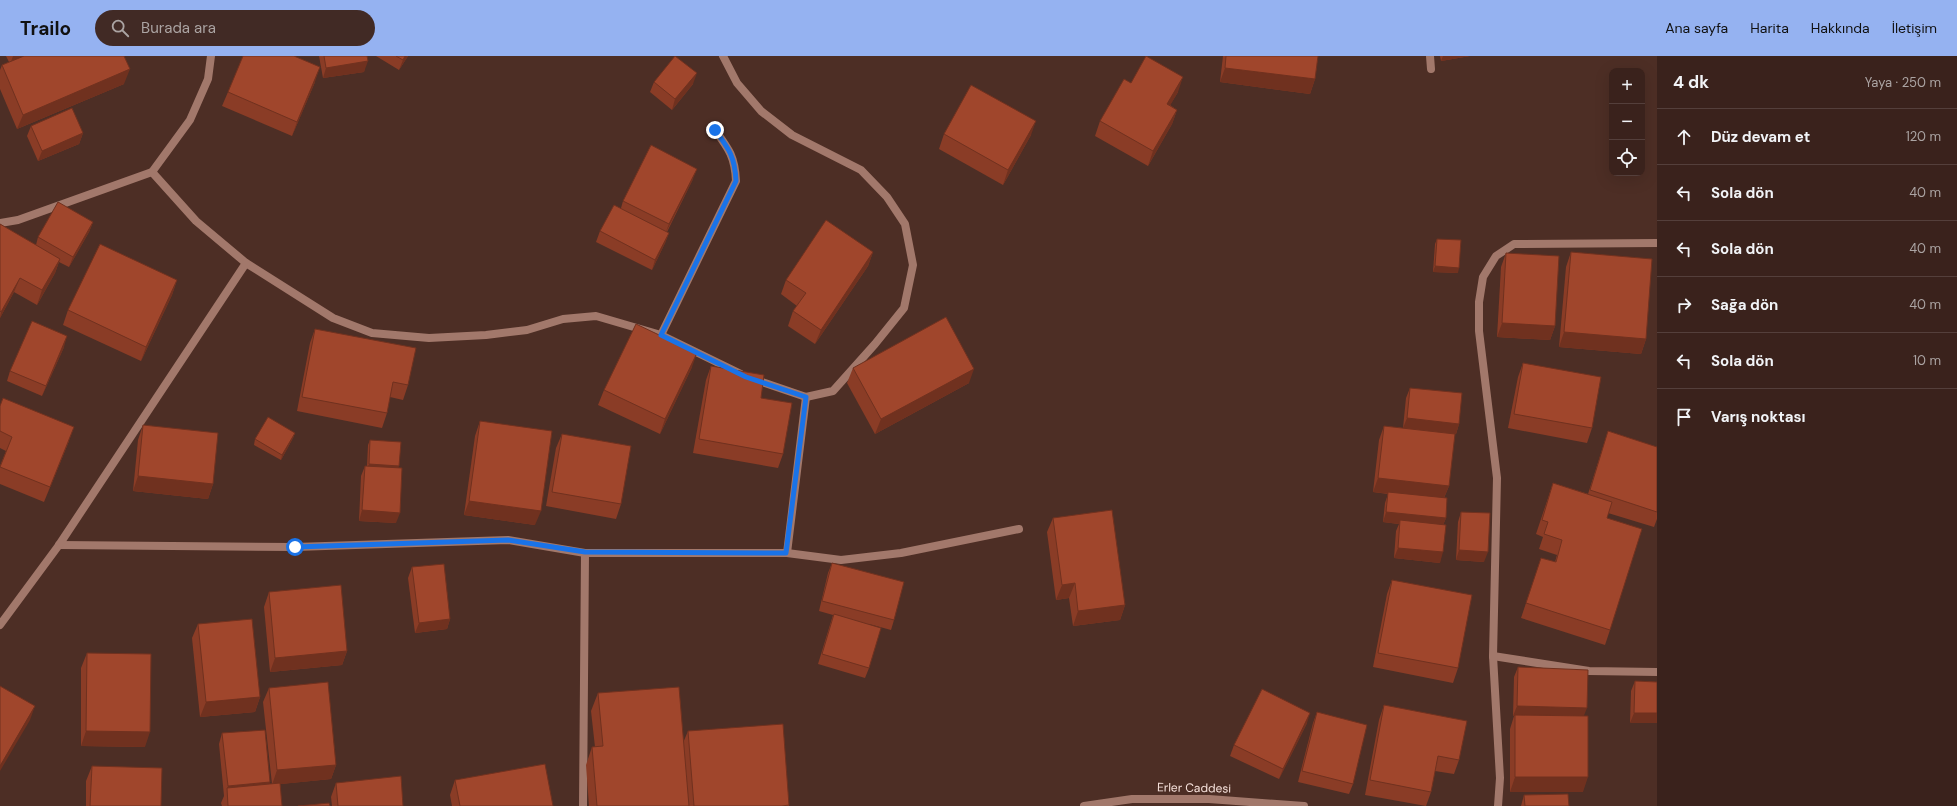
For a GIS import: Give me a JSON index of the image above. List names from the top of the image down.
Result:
{
  "streets": {
    "street": ["Erler Caddesi"]
  },
  "page": {
    "header": "Trailo",
    "search": "Burada ara",
    "nav": [
      "Ana sayfa",
      "Harita",
      "Hakkında",
      "İletişim"
    ],
    "heading": ["4 dk", "Yaya · 250 m"],
    "map_buttons": ["+", "−"],
    "list": [
      ["Düz devam et", "120 m"],
      ["Sola dön", "40 m"],
      ["Sola dön", "40 m"],
      ["Sağa dön", "40 m"],
      ["Sola dön", "10 m"],
      "Varış noktası"
    ]
  }
}
